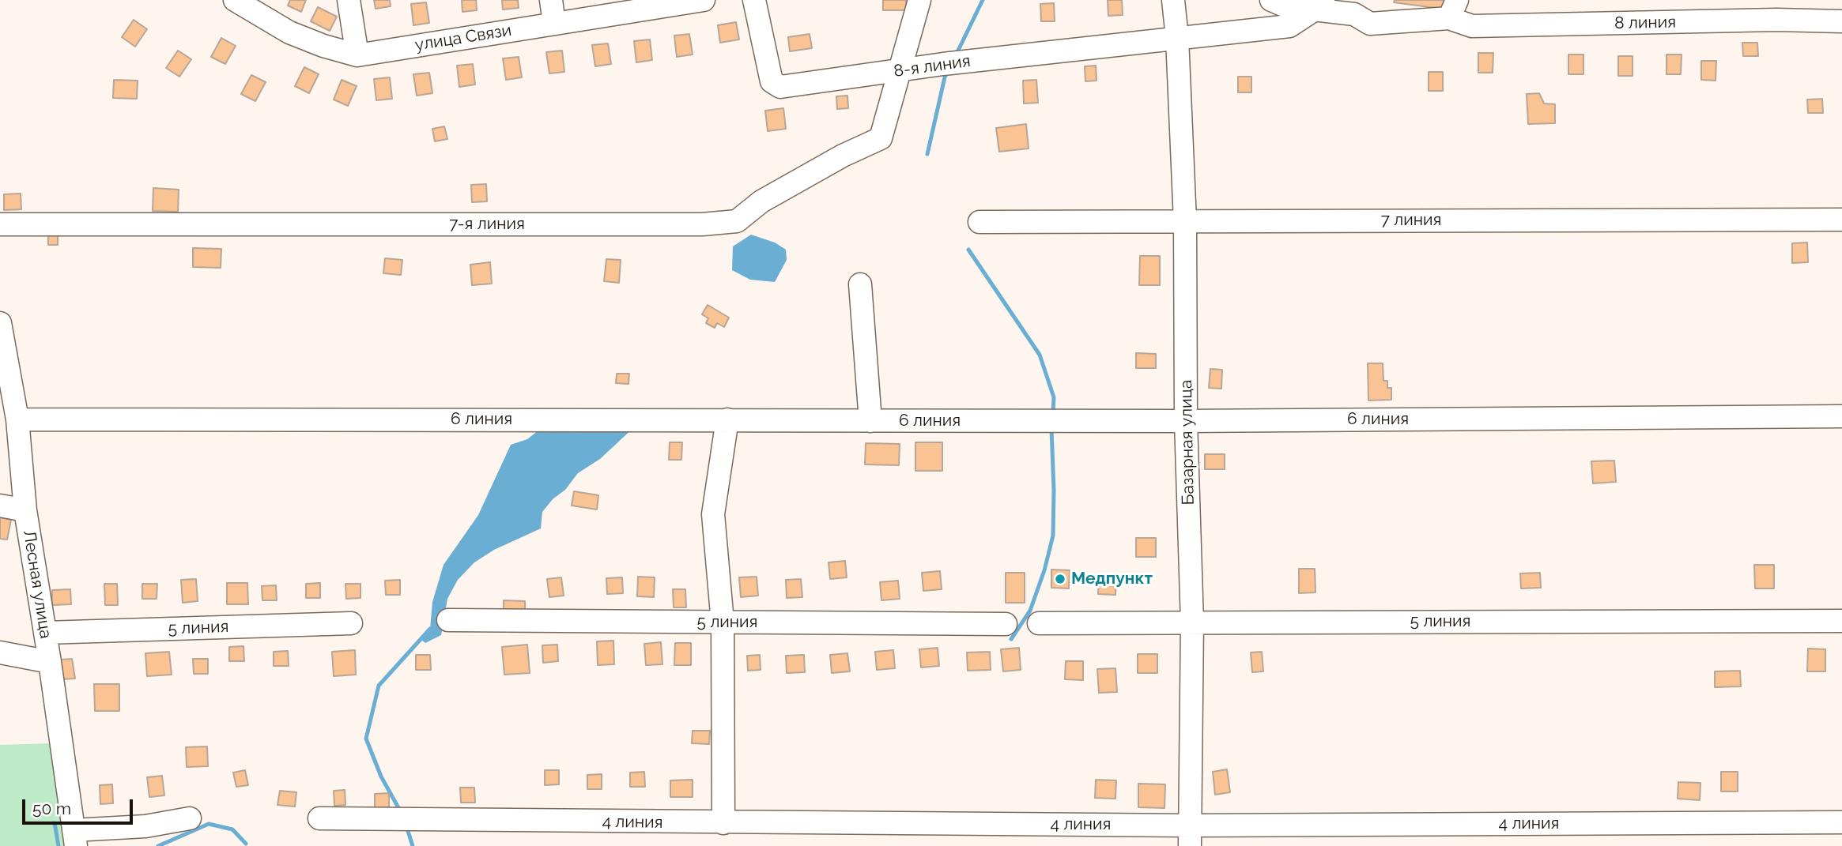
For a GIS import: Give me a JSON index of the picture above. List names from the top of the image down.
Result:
{
  "streets": {
    "street": [
      "8 линия",
      "улица Связи",
      "8-я линия",
      "7 линия",
      "7-я линия",
      "6 линия",
      "Базарная улица",
      "Лесная улица",
      "5 линия",
      "4 линия"
    ]
  },
  "crossings": [
    ["8-я линия", "7-я линия"],
    ["8-я линия", "Базарная улица"],
    ["7 линия", "Базарная улица"],
    ["6 линия", "Базарная улица"],
    ["6 линия", "Лесная улица"],
    ["Базарная улица", "5 линия"],
    ["Базарная улица", "4 линия"],
    ["Лесная улица", "5 линия"]
  ],
  "places": ["Медпункт"],
  "scale_bar": "50 m"
}
